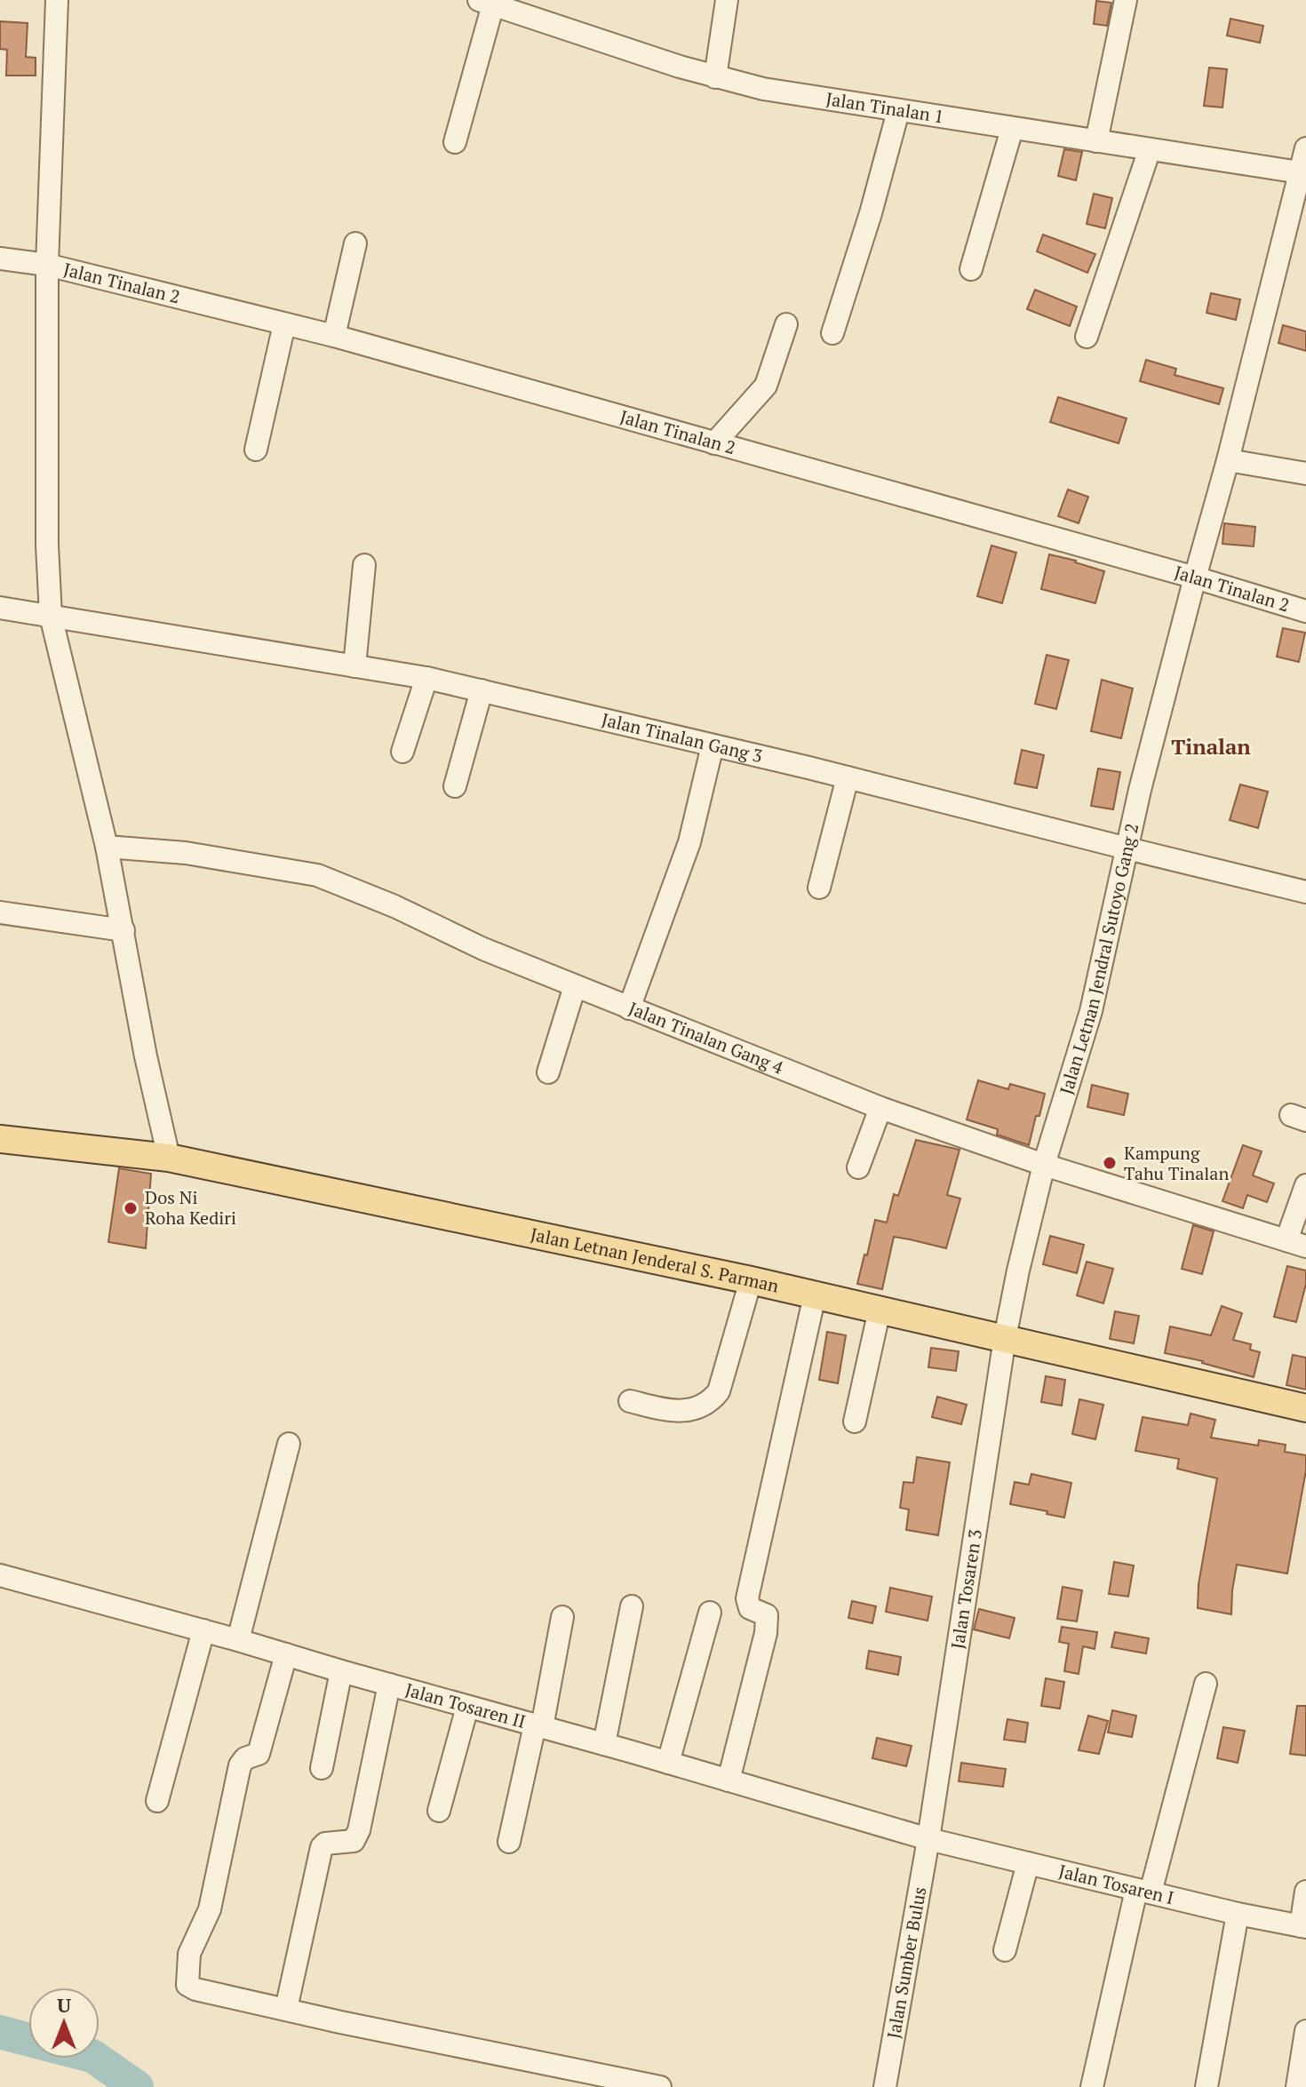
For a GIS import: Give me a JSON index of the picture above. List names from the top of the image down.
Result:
{
  "streets": {
    "main road": ["Jalan Letnan Jenderal S. Parman"],
    "street": [
      "Jalan Tinalan 1",
      "Jalan Tinalan 2",
      "Jalan Tinalan Gang 3",
      "Jalan Letnan Jendral Sutoyo Gang 2",
      "Jalan Tinalan Gang 4",
      "Jalan Tosaren 3",
      "Jalan Tosaren II",
      "Jalan Tosaren I",
      "Jalan Sumber Bulus"
    ]
  },
  "crossings": [
    ["Jalan Tinalan 1", "Jalan Letnan Jendral Sutoyo Gang 2"],
    ["Jalan Tinalan 2", "Jalan Letnan Jendral Sutoyo Gang 2"],
    ["Jalan Tinalan Gang 3", "Jalan Letnan Jendral Sutoyo Gang 2"],
    ["Jalan Letnan Jendral Sutoyo Gang 2", "Jalan Tinalan Gang 4"],
    ["Jalan Letnan Jendral Sutoyo Gang 2", "Jalan Letnan Jenderal S. Parman"],
    ["Jalan Letnan Jendral Sutoyo Gang 2", "Jalan Tosaren 3"],
    ["Jalan Letnan Jenderal S. Parman", "Jalan Tosaren 3"],
    ["Jalan Tosaren 3", "Jalan Tosaren II"],
    ["Jalan Tosaren 3", "Jalan Tosaren I"],
    ["Jalan Tosaren 3", "Jalan Sumber Bulus"],
    ["Jalan Tosaren II", "Jalan Tosaren I"],
    ["Jalan Tosaren II", "Jalan Sumber Bulus"],
    ["Jalan Tosaren I", "Jalan Sumber Bulus"]
  ],
  "districts": ["Tinalan"],
  "places": ["Kampung Tahu Tinalan", "Dos Ni Roha Kediri"],
  "north": "top"
}
